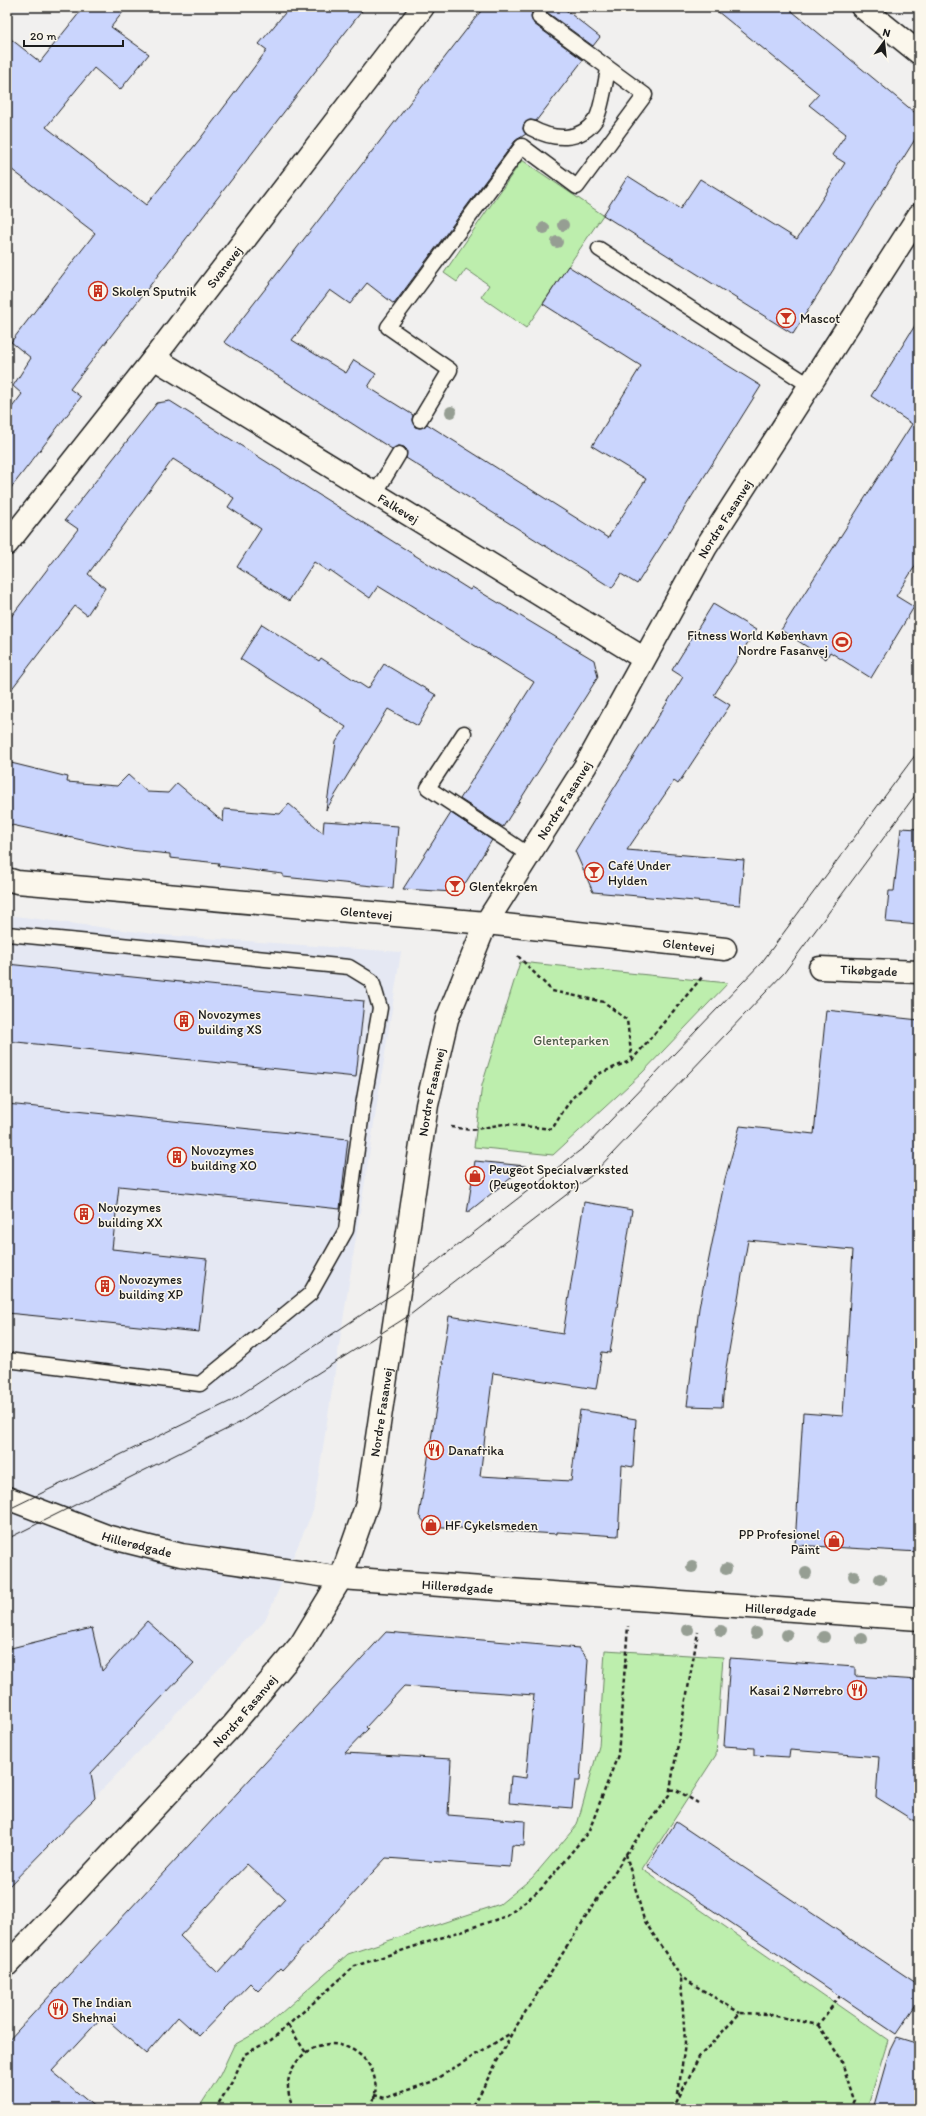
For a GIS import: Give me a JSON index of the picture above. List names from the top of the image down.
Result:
{
  "streets": {
    "street": [
      "Svanevej",
      "Falkevej",
      "Nordre Fasanvej",
      "Glentevej",
      "Tikøbgade",
      "Hillerødgade"
    ]
  },
  "crossings": [
    ["Svanevej", "Falkevej"],
    ["Falkevej", "Nordre Fasanvej"],
    ["Nordre Fasanvej", "Glentevej"],
    ["Nordre Fasanvej", "Hillerødgade"]
  ],
  "parks": ["Glenteparken"],
  "places": {
    "building": [
      "Skolen Sputnik",
      "Novozymes building XS",
      "Novozymes building XO",
      "Novozymes building XX",
      "Novozymes building XP"
    ],
    "bar": ["Mascot", "Café Under Hylden", "Glentekroen"],
    "sports": ["Fitness World København Nordre Fasanvej"],
    "shop": ["Peugeot Specialværksted (Peugeotdoktor)", "HF Cykelsmeden", "PP Profesionel Paint"],
    "restaurant": ["Danafrika", "Kasai 2 Nørrebro", "The Indian Shehnai"]
  },
  "scale_bar": "20 m",
  "north": "top"
}
